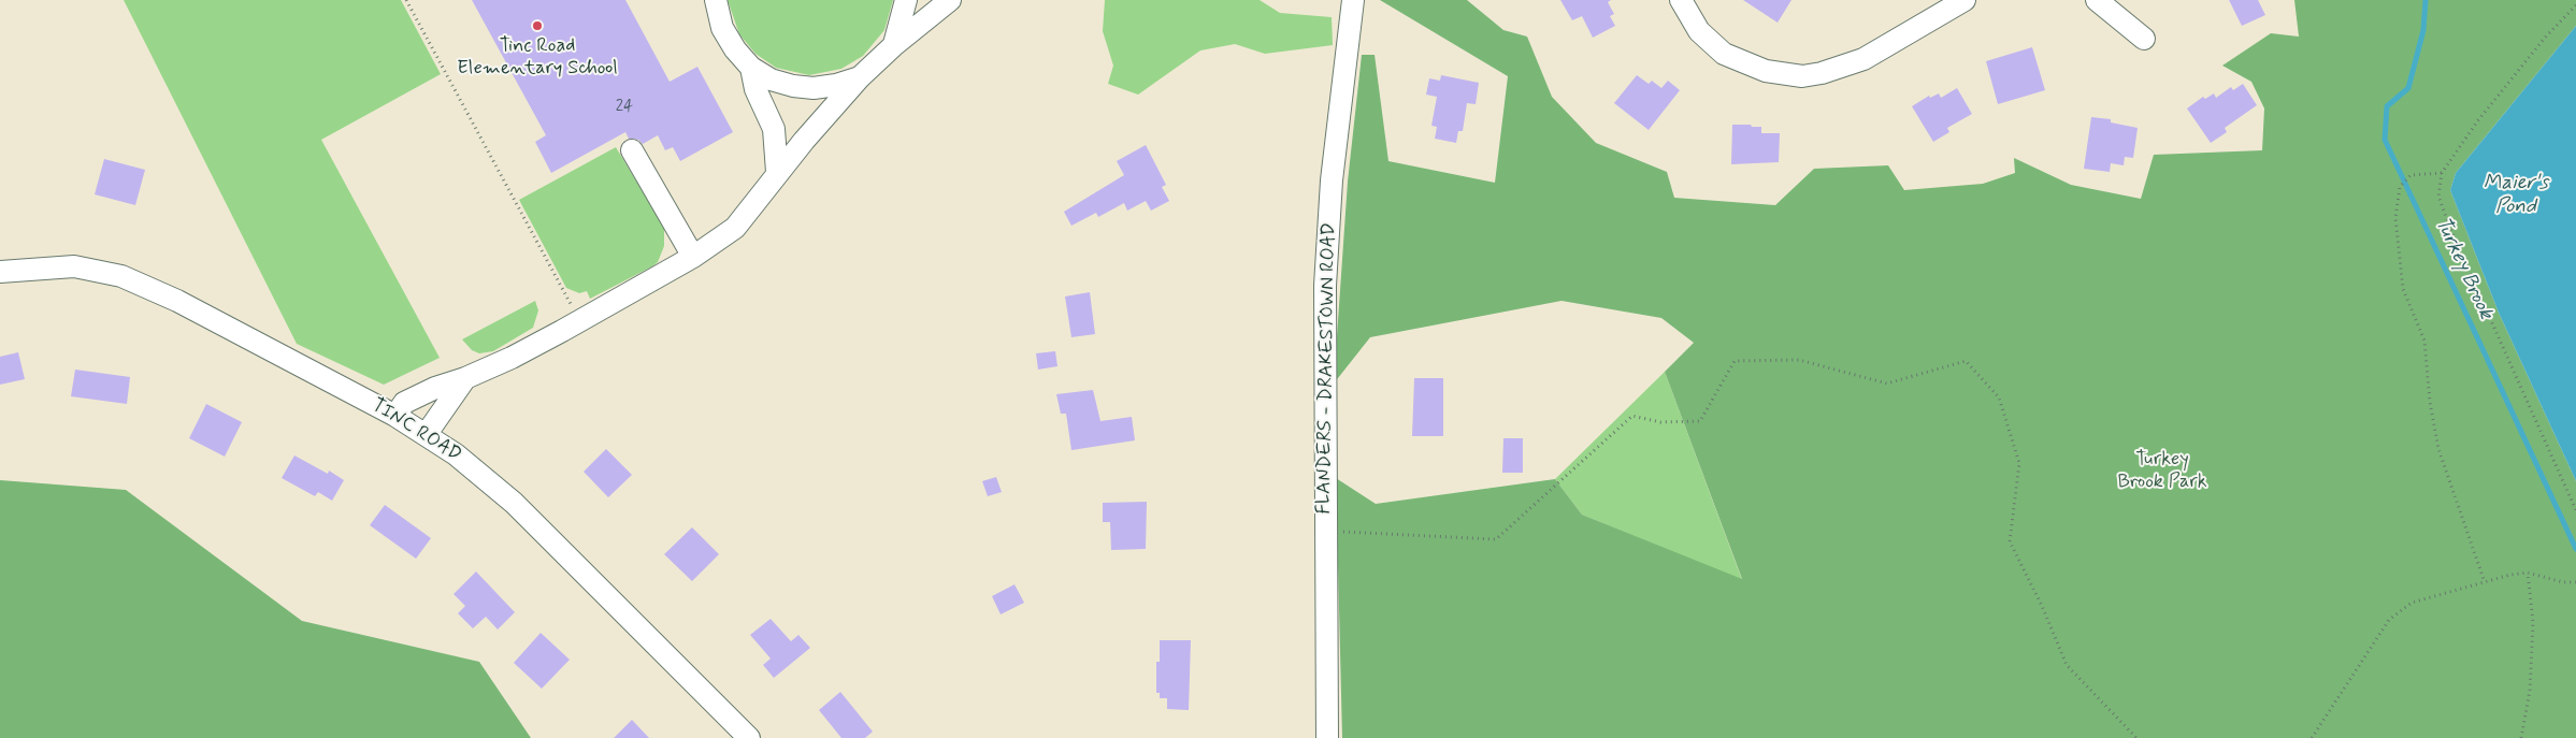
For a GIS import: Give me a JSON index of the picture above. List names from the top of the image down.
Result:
{
  "streets": {
    "street": ["FLANDERS - DRAKESTOWN ROAD", "TINC ROAD"]
  },
  "water": ["Maier's Pond", "Turkey Brook"],
  "parks": ["Turkey Brook Park"],
  "places": ["Tinc Road Elementary School"],
  "house_numbers": ["24"]
}
